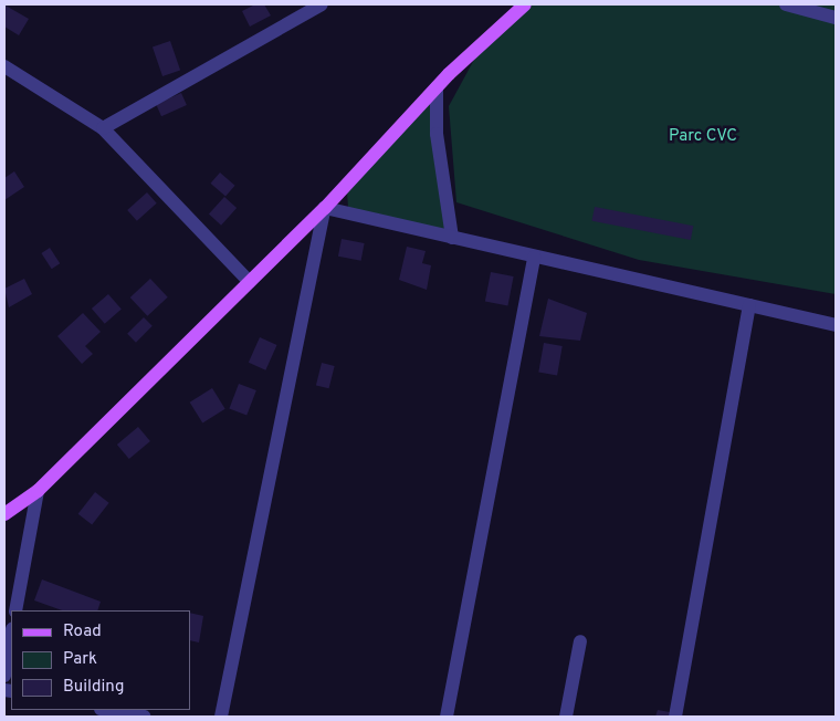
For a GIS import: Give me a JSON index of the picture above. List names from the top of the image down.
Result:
{
  "parks": ["Parc CVC"],
  "legend": ["Road", "Park", "Building"]
}
